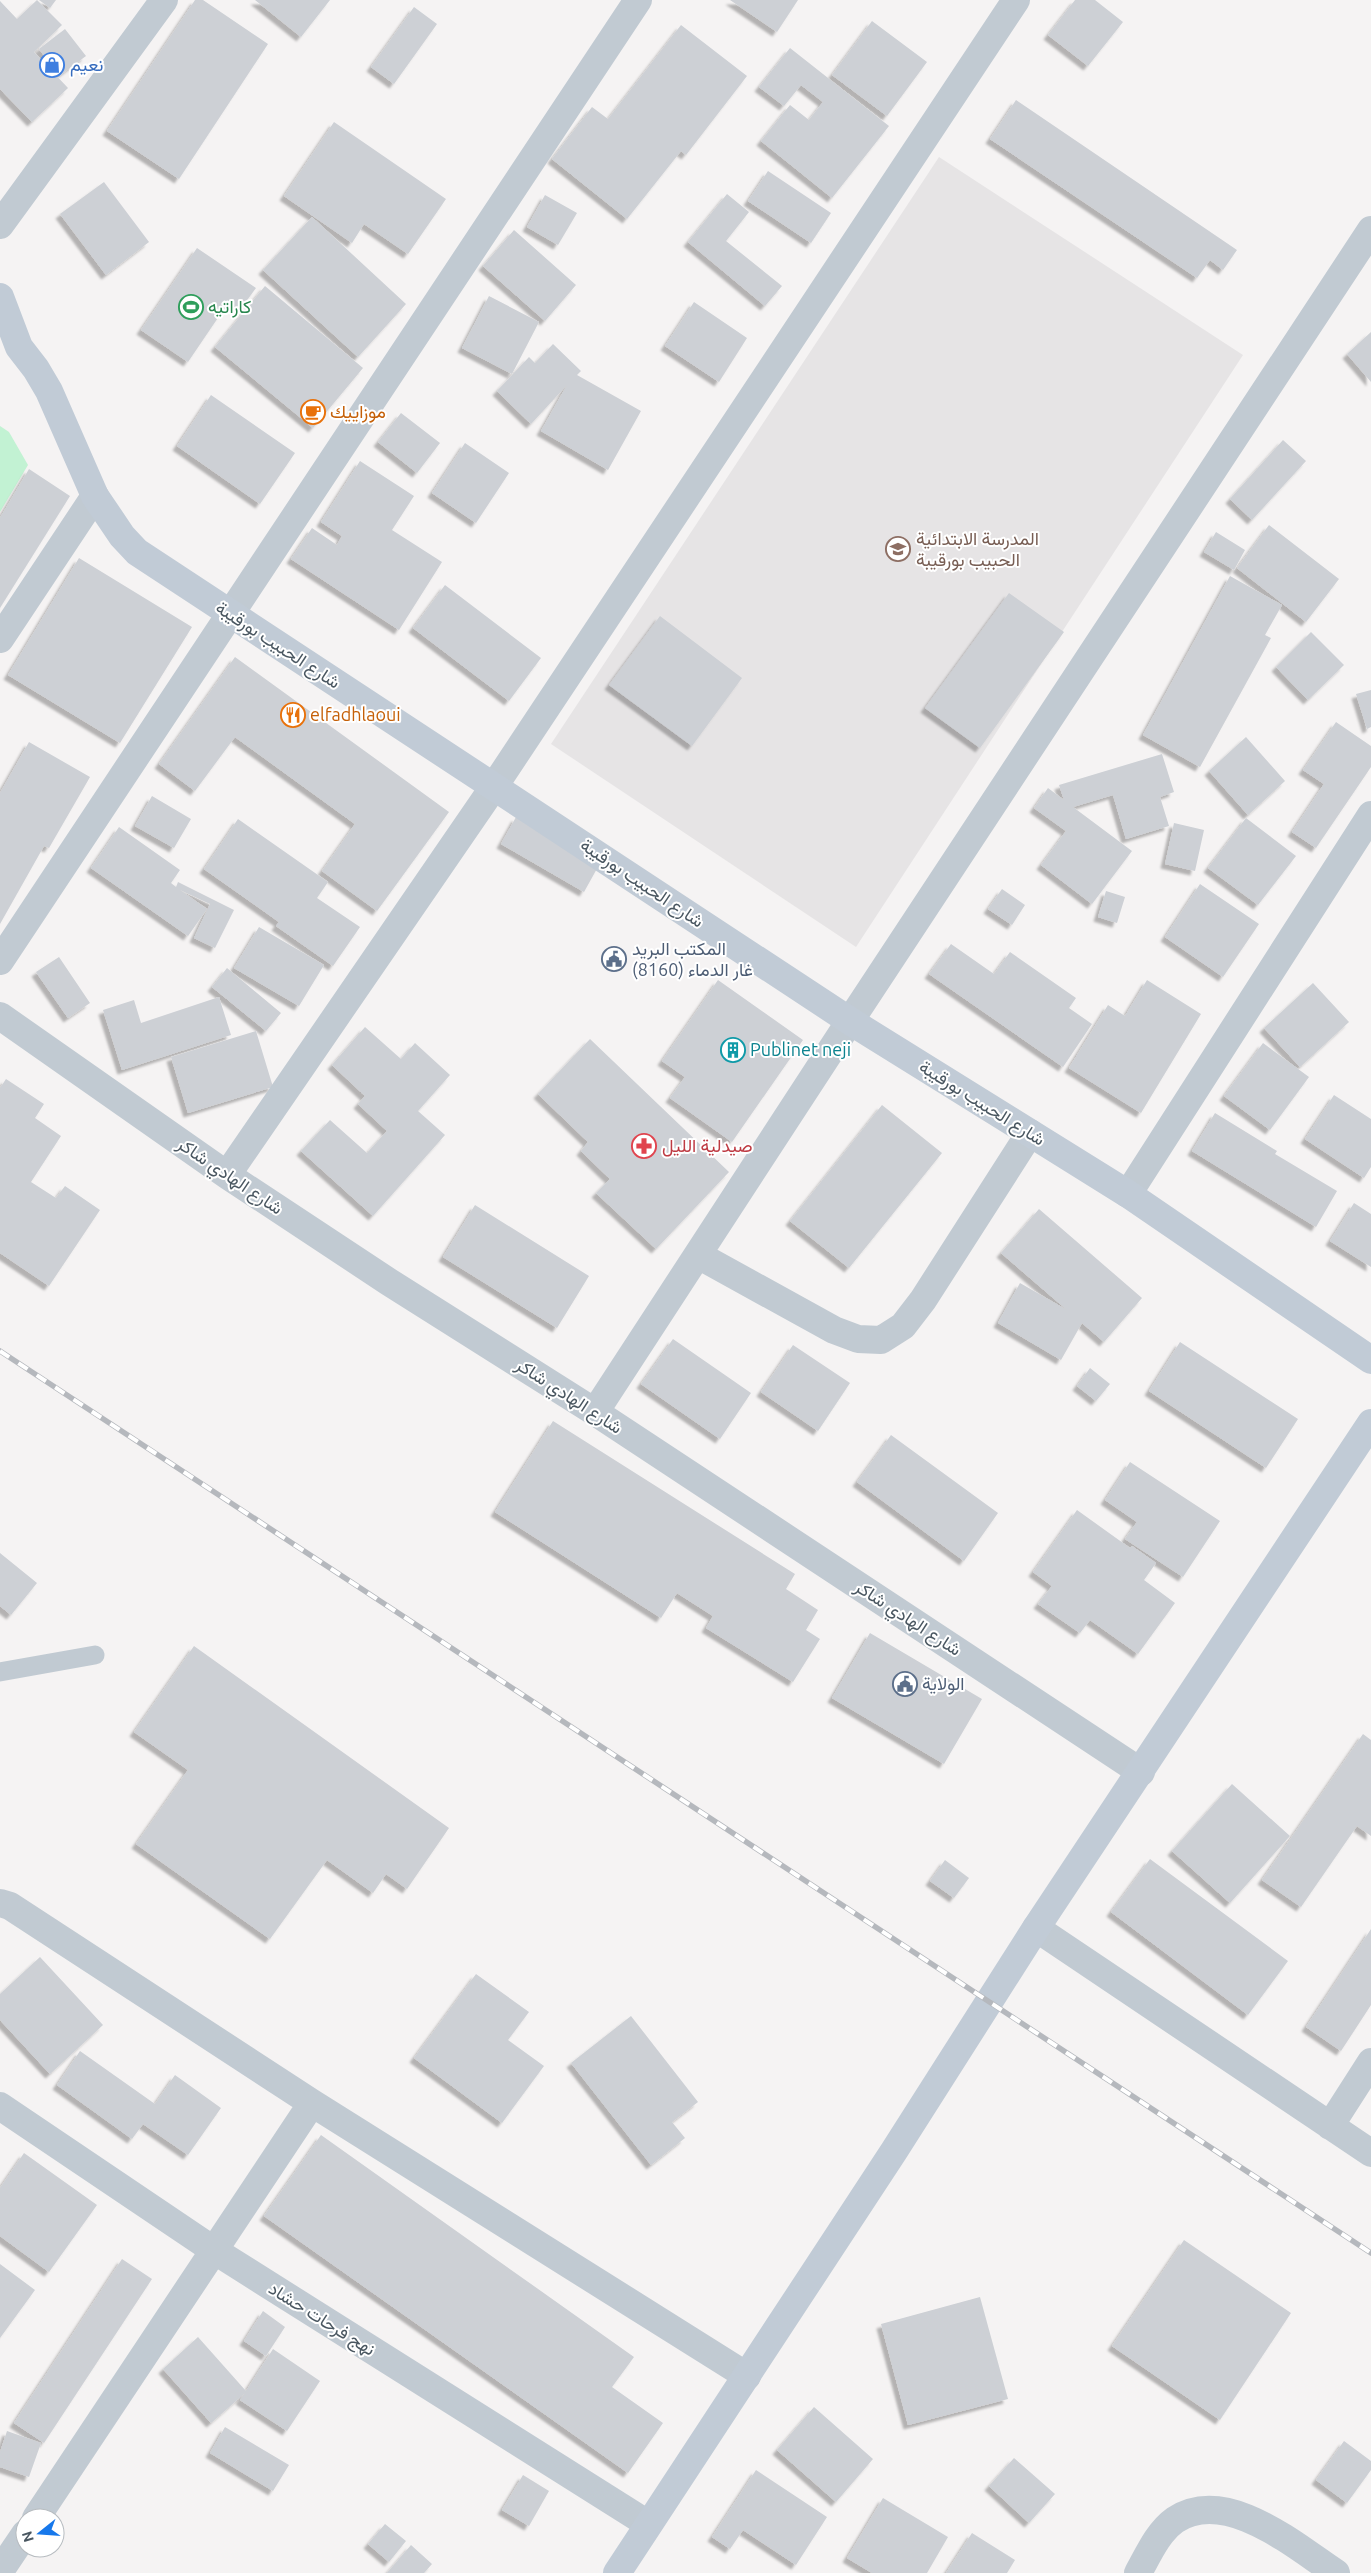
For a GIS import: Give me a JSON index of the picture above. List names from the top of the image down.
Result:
{
  "streets": {
    "street": ["شارع الحبيب بورقيبة", "شارع الهادي شاكر", "نهج فرحات حشاد"]
  },
  "places": {
    "shop": ["نعيم"],
    "sports": ["كاراتيه"],
    "cafe": ["موزاييك"],
    "school or university": ["المدرسة الابتدائية الحبيب بورقيبة"],
    "restaurant": ["elfadhlaoui"],
    "public building": ["المكتب البريد غار الدماء (8160)", "الولاية"],
    "building": ["Publinet neji"],
    "pharmacy": ["صيدلية الليل"]
  },
  "north": "left"
}
